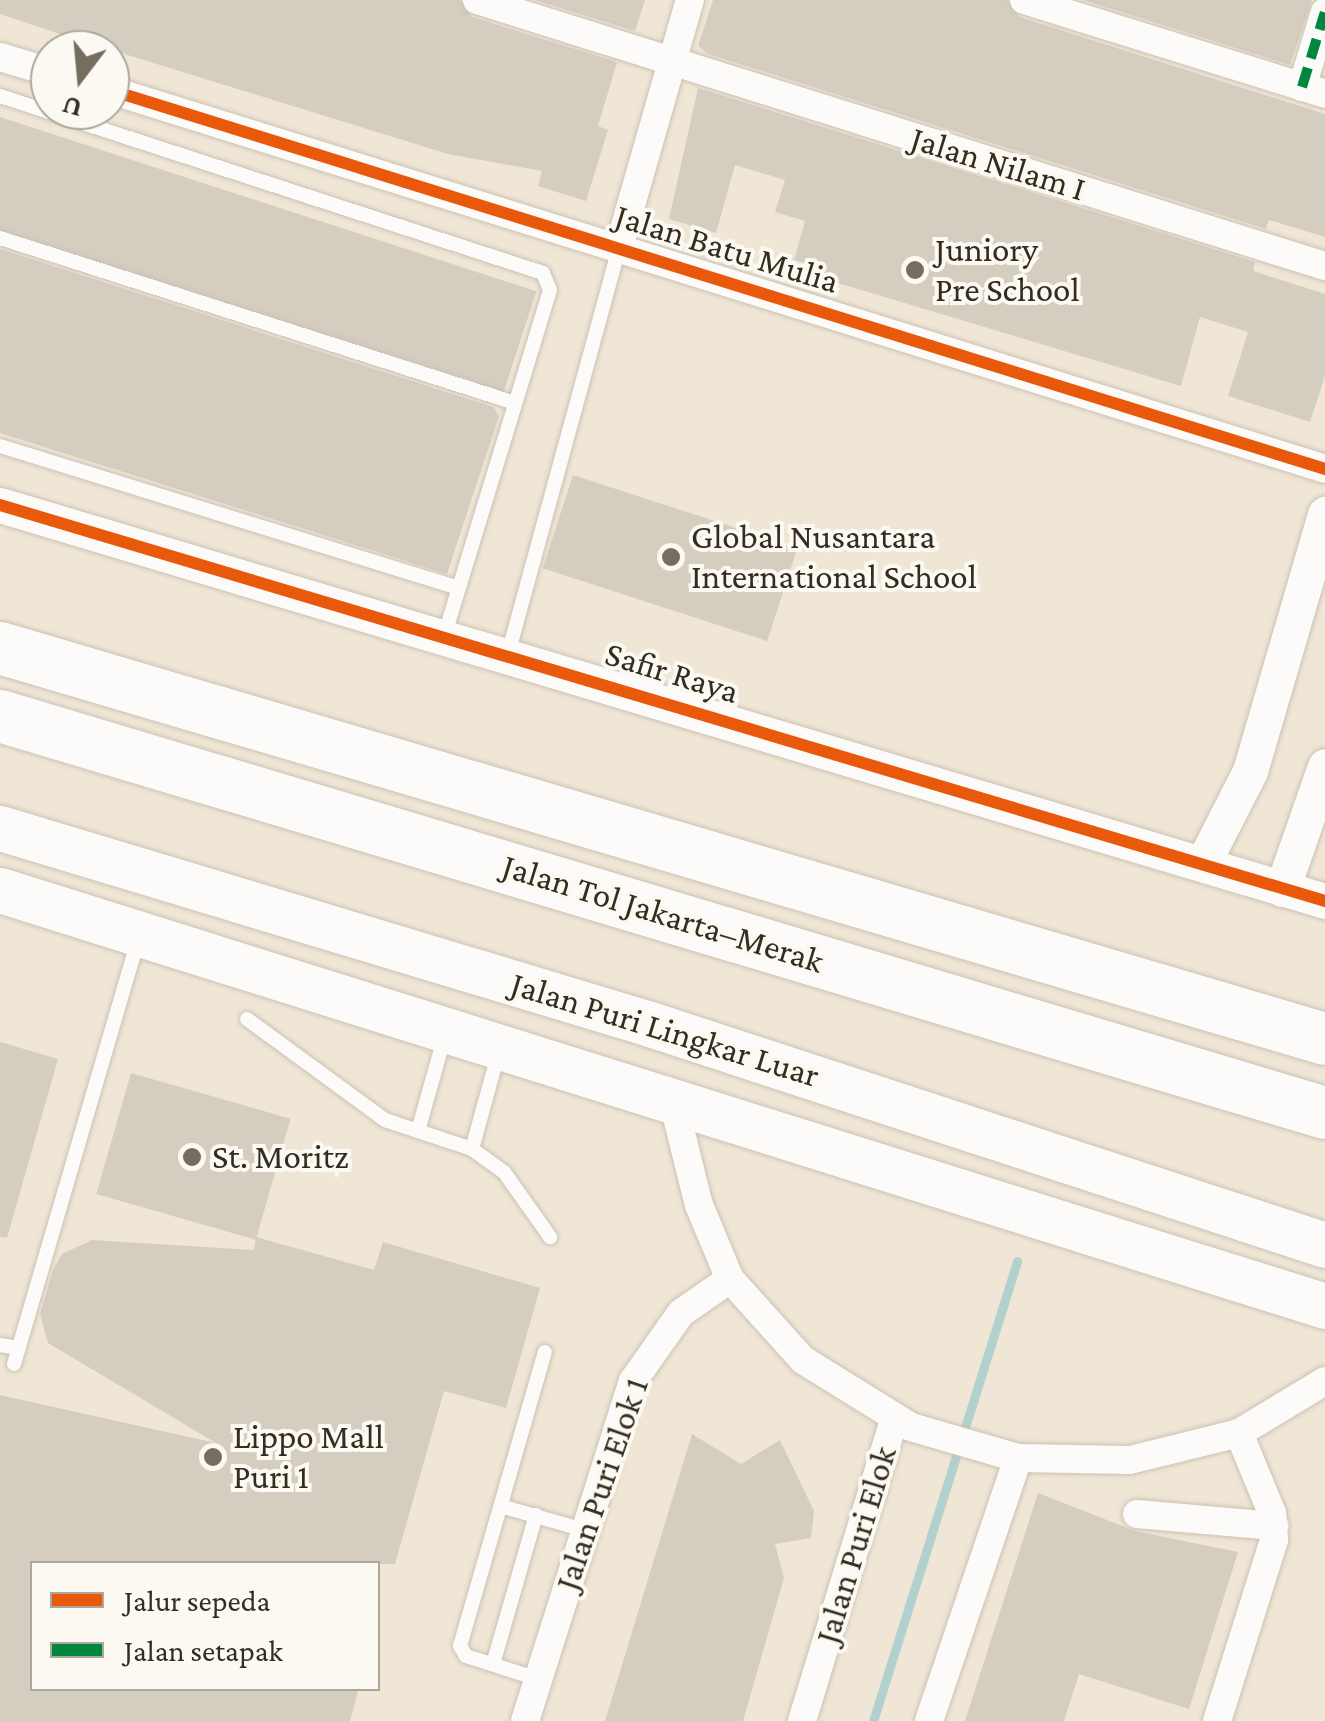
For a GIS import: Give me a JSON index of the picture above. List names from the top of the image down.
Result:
{
  "streets": {
    "highway": ["Jalan Tol Jakarta–Merak"],
    "main road": ["Jalan Puri Lingkar Luar"],
    "street": [
      "Jalan Nilam I",
      "Jalan Batu Mulia",
      "Safir Raya",
      "Jalan Puri Elok 1",
      "Jalan Puri Elok"
    ]
  },
  "crossings": [
    ["Jalan Nilam I", "Jalan Batu Mulia"],
    ["Jalan Batu Mulia", "Safir Raya"],
    ["Jalan Puri Lingkar Luar", "Jalan Puri Elok"],
    ["Jalan Puri Elok 1", "Jalan Puri Elok"]
  ],
  "places": [
    "Juniory Pre School",
    "Global Nusantara International School",
    "St. Moritz",
    "Lippo Mall Puri 1"
  ],
  "legend": ["Jalur sepeda", "Jalan setapak"],
  "north": "bottom"
}
